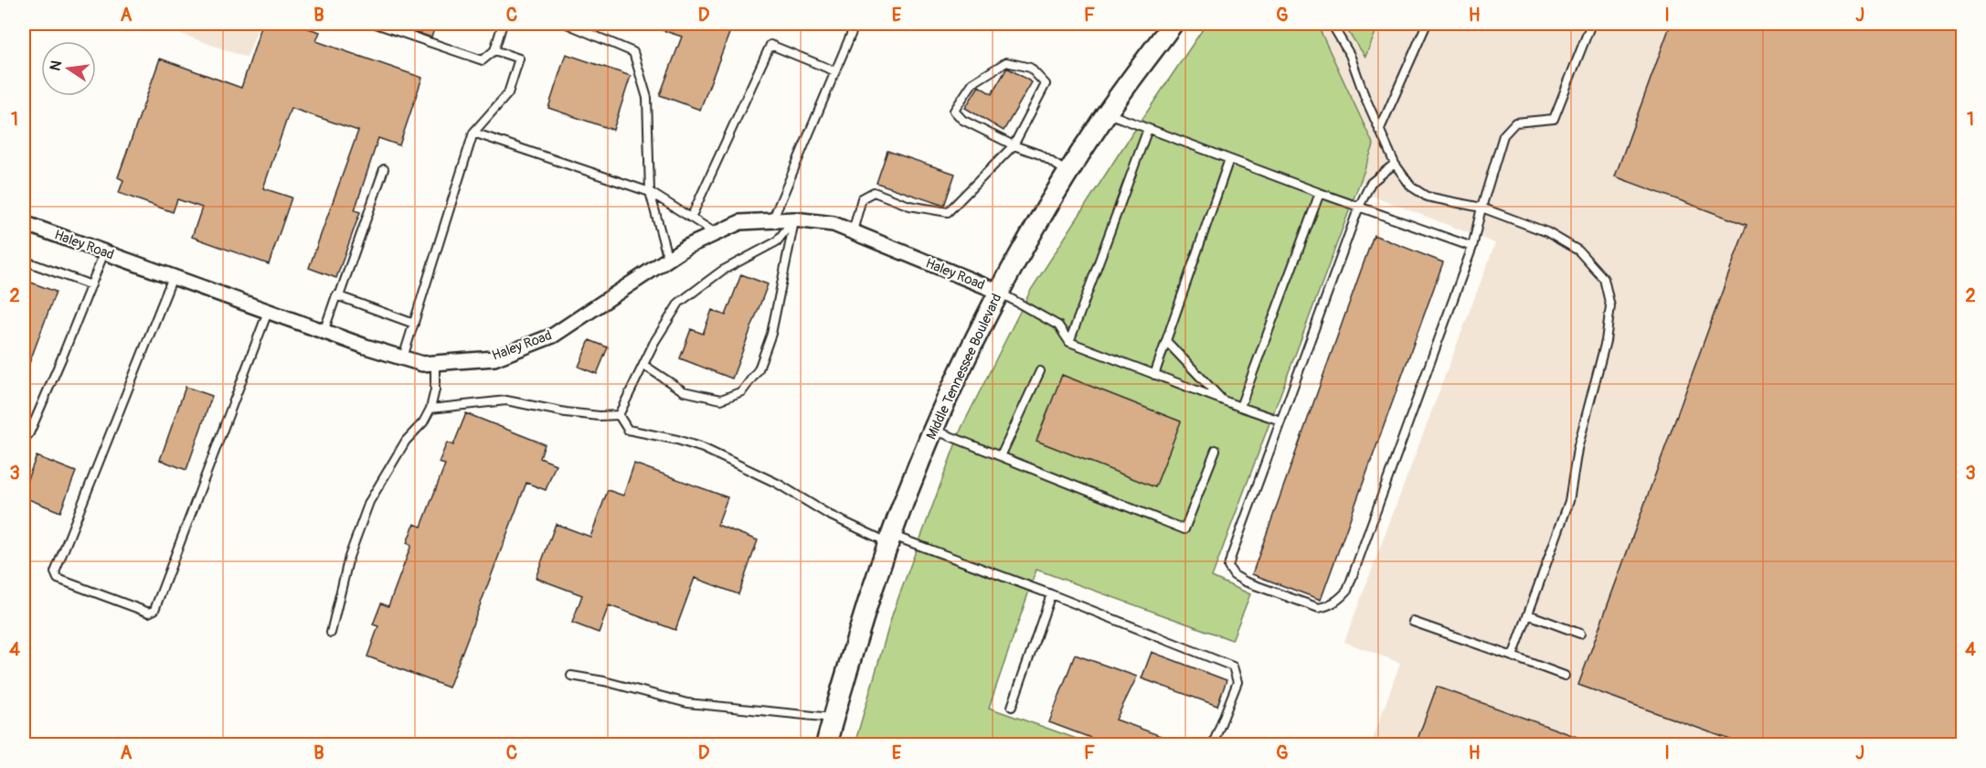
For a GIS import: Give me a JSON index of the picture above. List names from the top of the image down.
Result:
{
  "streets": {
    "main road": ["Middle Tennessee Boulevard"],
    "street": ["Haley Road"]
  },
  "crossings": [
    ["Haley Road", "Middle Tennessee Boulevard"]
  ],
  "north": "left",
  "grid": {
    "columns": [
      "A",
      "B",
      "C",
      "D",
      "E",
      "F",
      "G",
      "H",
      "I",
      "J"
    ],
    "rows": [
      "1",
      "2",
      "3",
      "4"
    ]
  }
}
